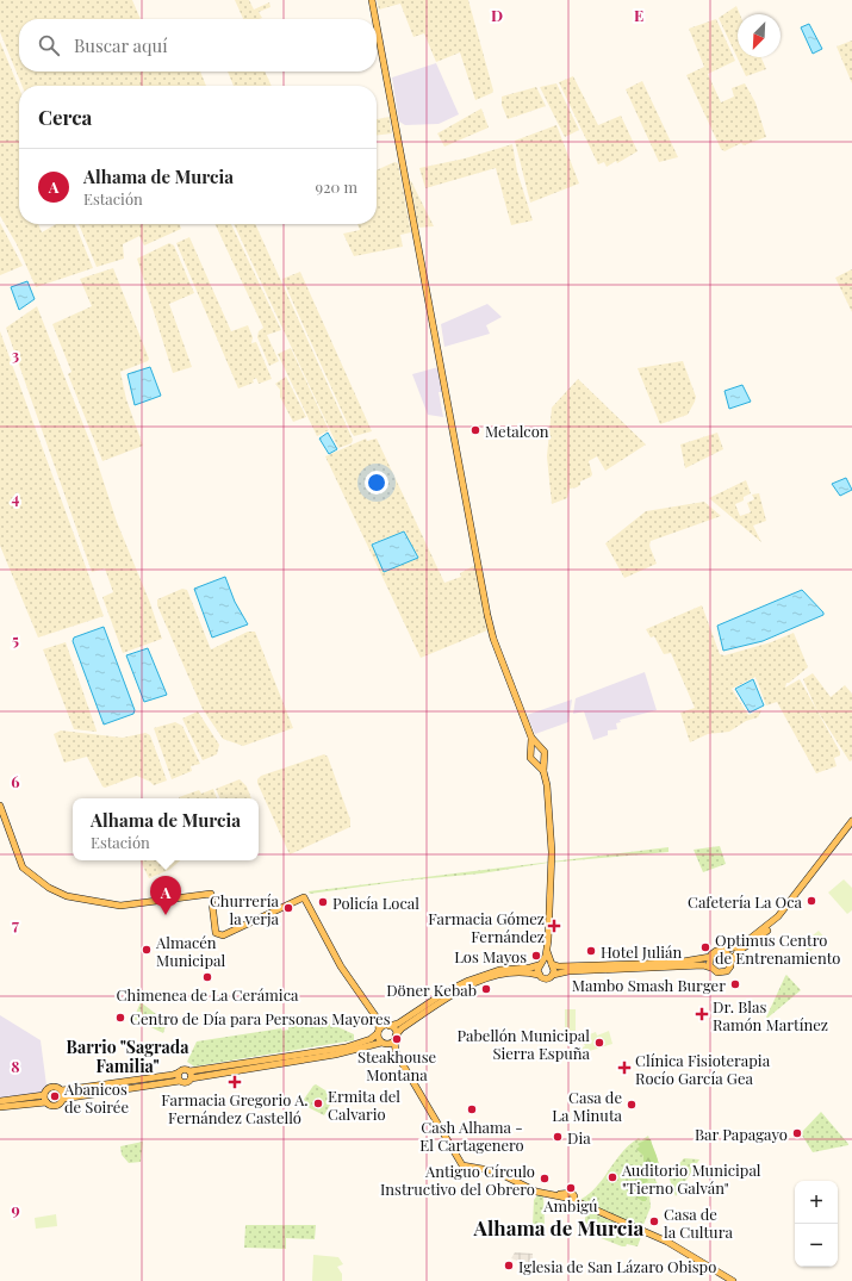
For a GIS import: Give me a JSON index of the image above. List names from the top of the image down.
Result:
{
  "districts": ["Barrio \"Sagrada Familia\"", "Alhama de Murcia"],
  "places": {
    "other": [
      "Metalcon",
      "Cafetería La Oca",
      "Policía Local",
      "Churrería la verja",
      "Optimus Centro de Entrenamiento",
      "Almacén Municipal",
      "Hotel Julián",
      "Los Mayos",
      "Chimenea de La Cerámica",
      "Mambo Smash Burger",
      "Döner Kebab",
      "Centro de Día para Personas Mayores",
      "Steakhouse Montana",
      "Pabellón Municipal Sierra Espuña",
      "Abanicos de Soirée",
      "Ermita del Calvario",
      "Casa de La Minuta",
      "Cash Alhama - El Cartagenero",
      "Bar Papagayo",
      "Dia",
      "Auditorio Municipal \"Tierno Galván\"",
      "Antiguo Círculo Instructivo del Obrero",
      "Ambigú",
      "Casa de la Cultura",
      "Iglesia de San Lázaro Obispo"
    ],
    "health": [
      "Farmacia Gómez Fernández",
      "Dr. Blas Ramón Martínez",
      "Clínica Fisioterapia Rocío García Gea",
      "Farmacia Gregorio A. Fernández Castelló"
    ]
  },
  "north": "bottom left",
  "page": {
    "search": "Buscar aquí",
    "heading": "Cerca",
    "list": [
      {
        "mark": "A",
        "name": "Alhama de Murcia",
        "note": "Estación",
        "value": "920 m"
      }
    ],
    "popup": ["Alhama de Murcia", "Estación"],
    "pins": "A",
    "map_buttons": ["+", "−"]
  },
  "grid": {
    "columns": ["D", "E"],
    "rows": [
      "3",
      "4",
      "5",
      "6",
      "7",
      "8",
      "9"
    ]
  }
}
